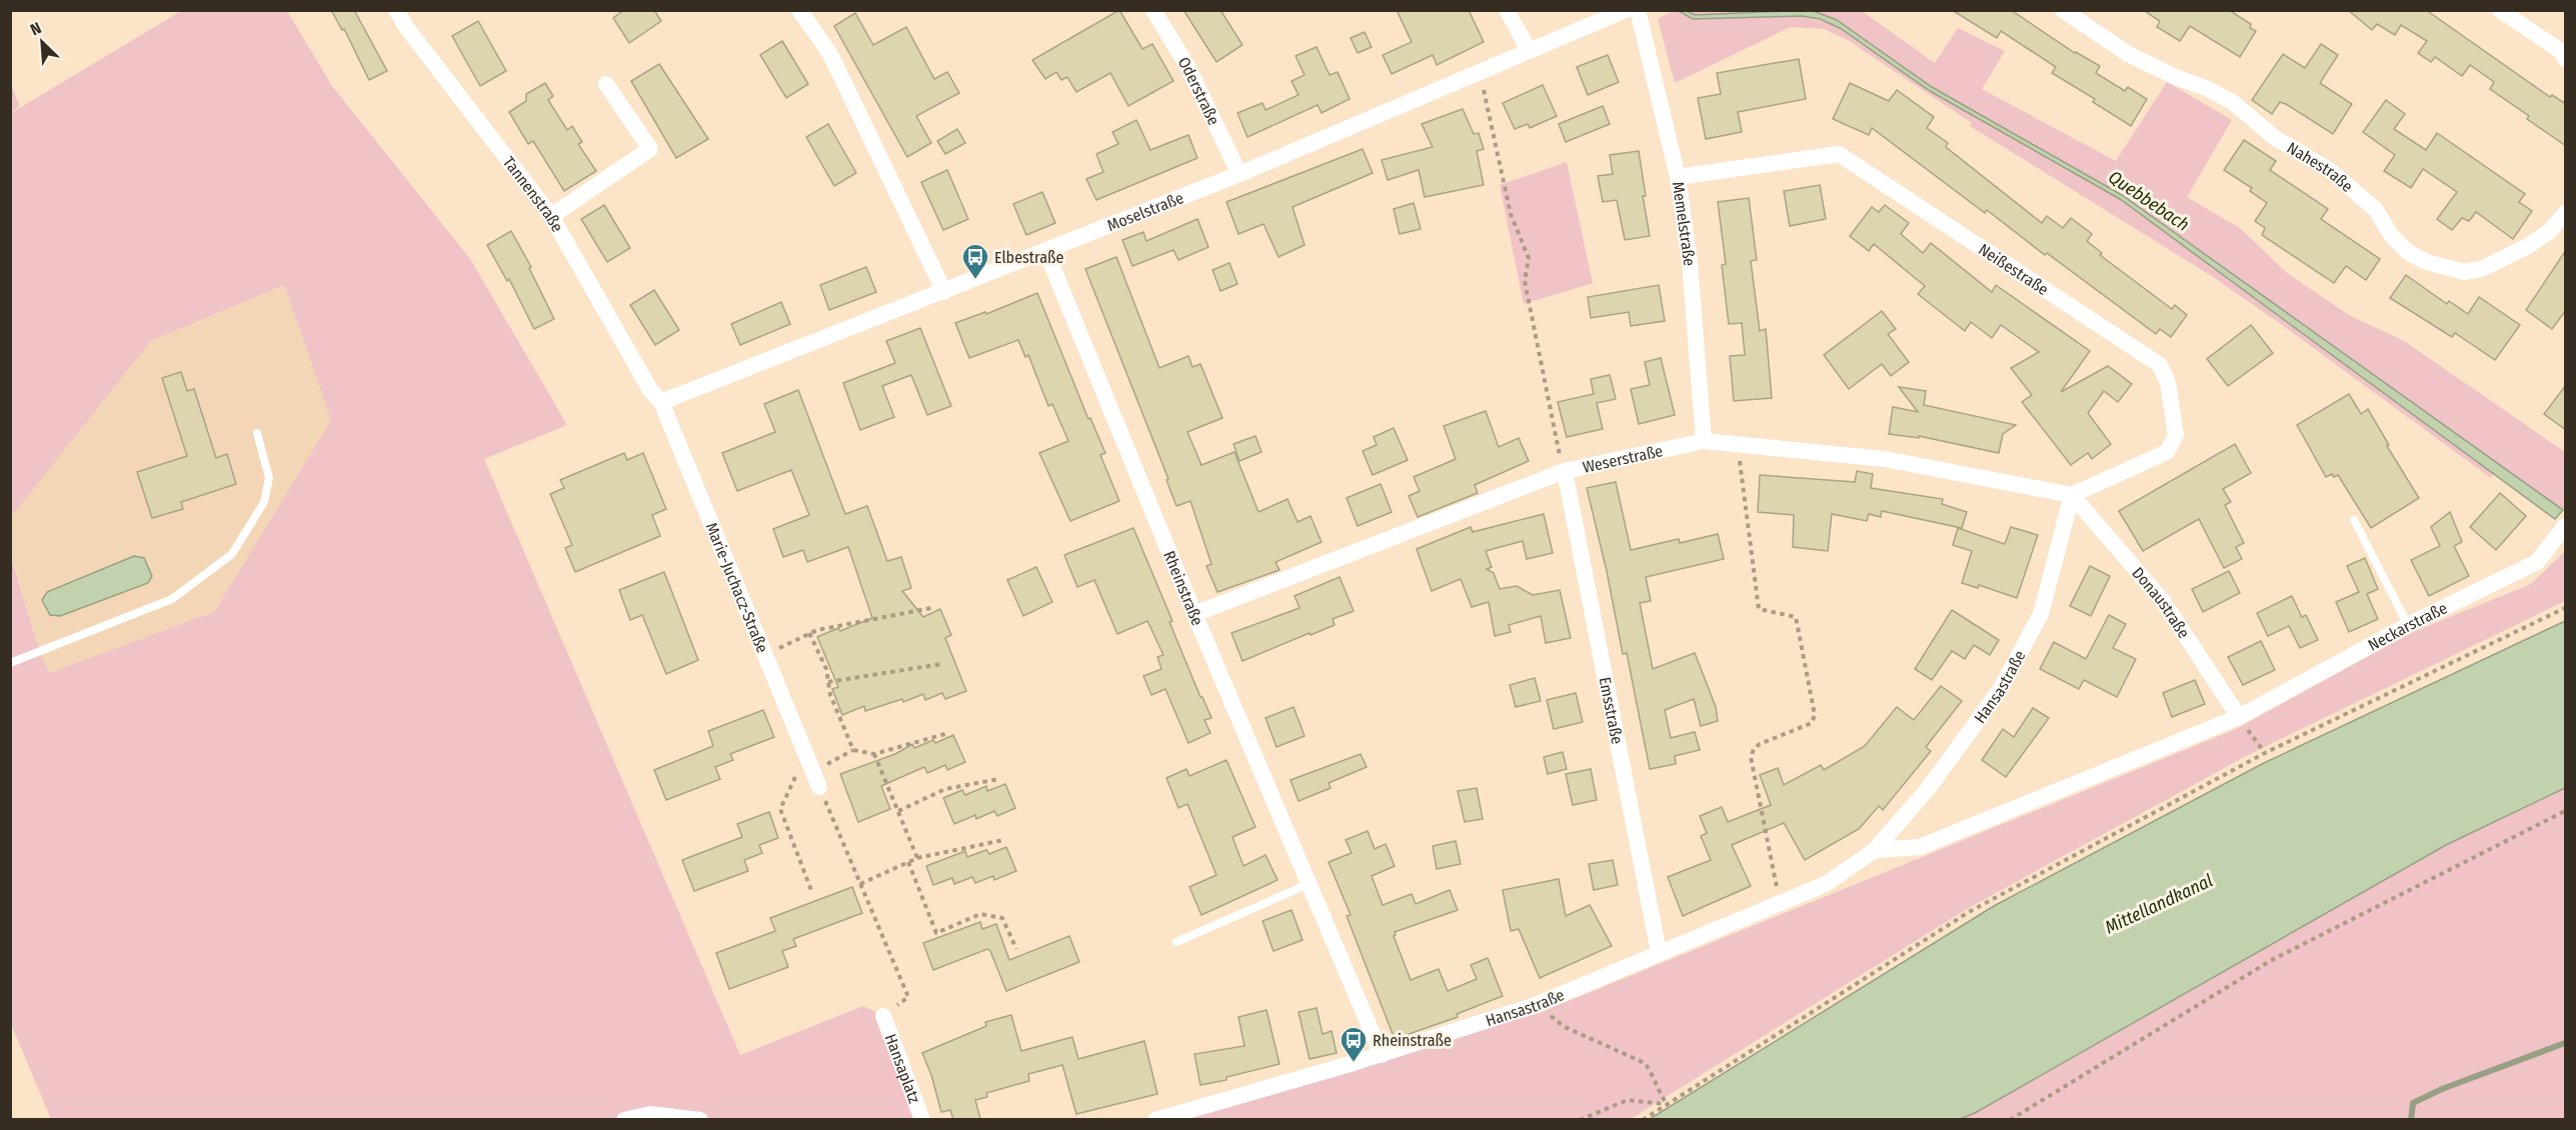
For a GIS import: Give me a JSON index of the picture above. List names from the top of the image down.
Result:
{
  "streets": {
    "street": [
      "Oderstraße",
      "Nahestraße",
      "Tannenstraße",
      "Moselstraße",
      "Memelstraße",
      "Neißestraße",
      "Weserstraße",
      "Marie-Juchacz-Straße",
      "Rheinstraße",
      "Donaustraße",
      "Neckarstraße",
      "Hansastraße",
      "Emsstraße",
      "Hansaplatz"
    ]
  },
  "crossings": [
    ["Oderstraße", "Moselstraße"],
    ["Tannenstraße", "Moselstraße"],
    ["Tannenstraße", "Marie-Juchacz-Straße"],
    ["Moselstraße", "Marie-Juchacz-Straße"],
    ["Moselstraße", "Rheinstraße"],
    ["Memelstraße", "Neißestraße"],
    ["Memelstraße", "Weserstraße"],
    ["Neißestraße", "Weserstraße"],
    ["Neißestraße", "Donaustraße"],
    ["Neißestraße", "Hansastraße"],
    ["Weserstraße", "Rheinstraße"],
    ["Weserstraße", "Donaustraße"],
    ["Weserstraße", "Hansastraße"],
    ["Weserstraße", "Emsstraße"],
    ["Rheinstraße", "Hansastraße"],
    ["Donaustraße", "Neckarstraße"],
    ["Donaustraße", "Hansastraße"],
    ["Hansastraße", "Emsstraße"]
  ],
  "water": ["Quebbebach", "Mittellandkanal"],
  "places": {
    "bus stop": ["Elbestraße", "Rheinstraße"]
  },
  "north": "top left"
}
